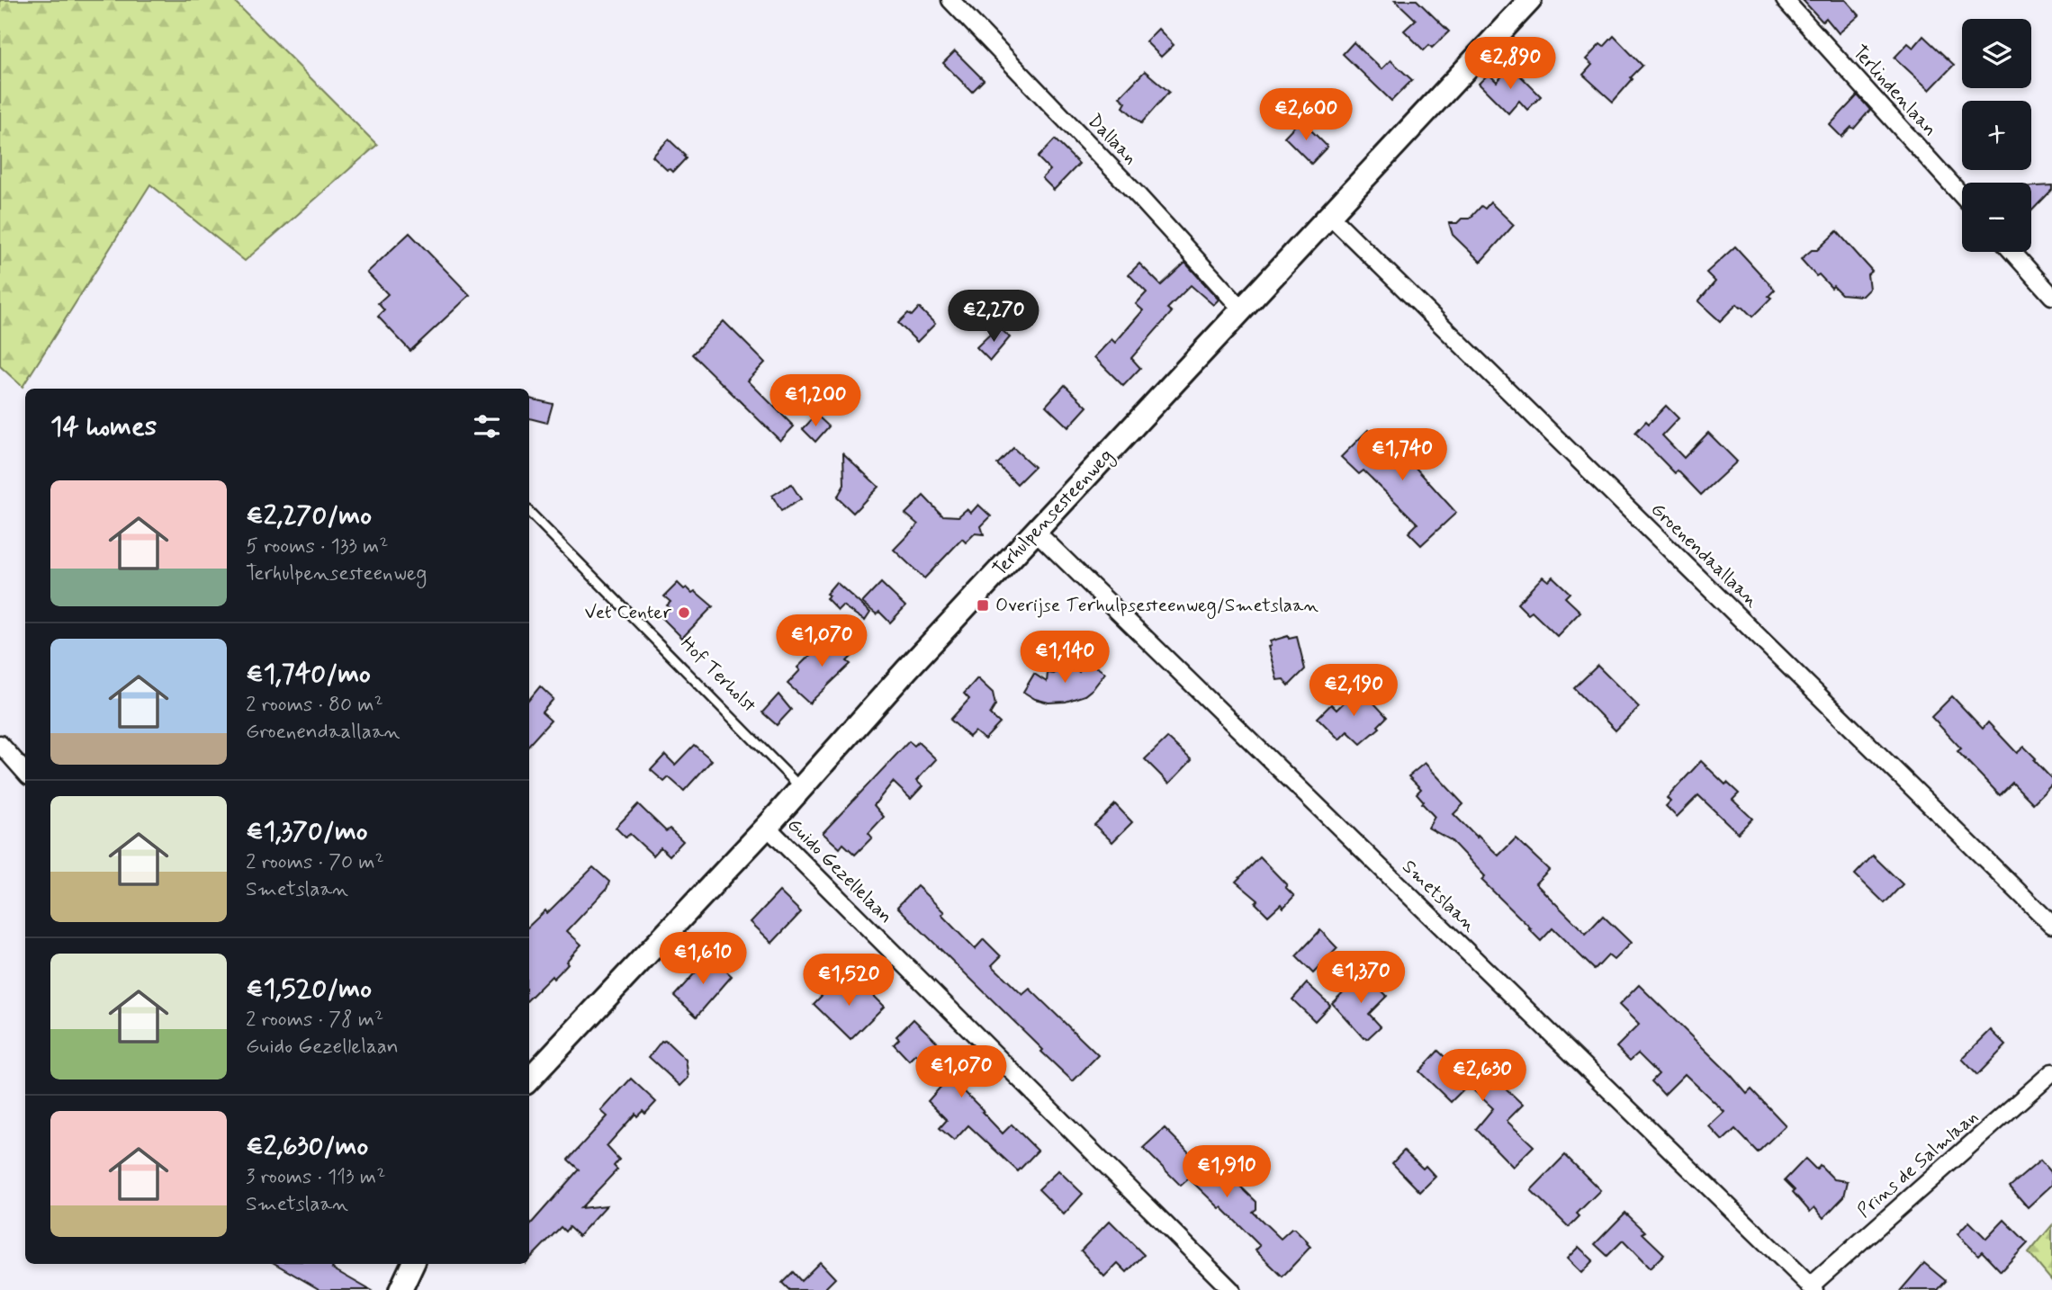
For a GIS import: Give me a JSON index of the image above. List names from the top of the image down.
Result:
{
  "streets": {
    "main road": ["Terhulpensesteenweg"],
    "street": [
      "Terlindenlaan",
      "Dallaan",
      "Groenendaallaan",
      "Guido Gezellelaan",
      "Smetslaan",
      "Prins de Salmlaan"
    ],
    "lane": ["Hof Terholst"]
  },
  "crossings": [
    ["Dallaan", "Terhulpensesteenweg"],
    ["Terhulpensesteenweg", "Groenendaallaan"],
    ["Terhulpensesteenweg", "Hof Terholst"],
    ["Terhulpensesteenweg", "Guido Gezellelaan"],
    ["Terhulpensesteenweg", "Smetslaan"],
    ["Smetslaan", "Prins de Salmlaan"]
  ],
  "places": {
    "transit": ["Overijse Terhulpsesteenweg/Smetslaan"],
    "other": ["Vet Center"]
  },
  "page": {
    "map_buttons": ["+", "−"],
    "price": [
      "€2,890",
      "€2,600",
      "€2,270",
      "€1,200",
      "€1,740",
      "€1,070",
      "€1,140",
      "€2,190",
      "€1,610",
      "€1,370",
      "€1,520",
      "€1,070",
      "€2,630",
      "€1,910"
    ],
    "heading": "14 homes",
    "list": [
      {
        "name": "€2,270/mo",
        "note": "5 rooms · 133 m² · Terhulpensesteenweg"
      },
      {
        "name": "€1,740/mo",
        "note": "2 rooms · 80 m² · Groenendaallaan"
      },
      {
        "name": "€1,370/mo",
        "note": "2 rooms · 70 m² · Smetslaan"
      },
      {
        "name": "€1,520/mo",
        "note": "2 rooms · 78 m² · Guido Gezellelaan"
      },
      {
        "name": "€2,630/mo",
        "note": "3 rooms · 113 m² · Smetslaan"
      }
    ]
  }
}
